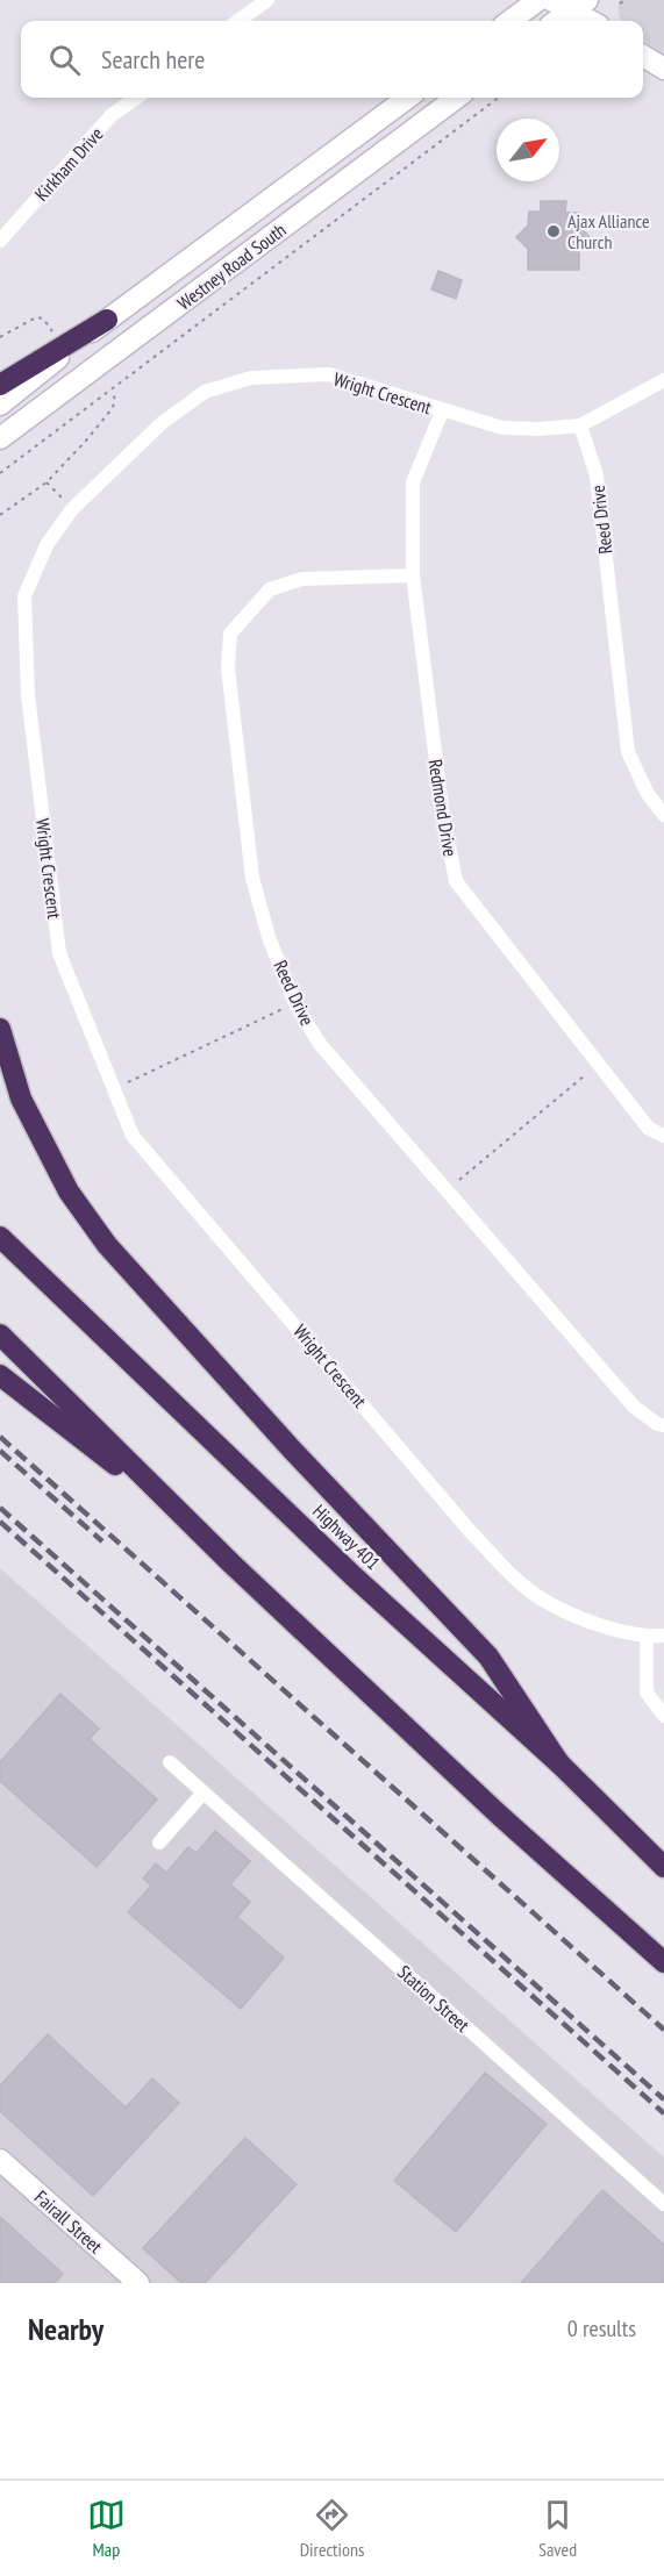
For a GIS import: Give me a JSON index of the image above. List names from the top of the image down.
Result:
{
  "streets": {
    "highway": ["Highway 401"],
    "main road": ["Westney Road South", "Fairall Street"],
    "street": [
      "Kirkham Drive",
      "Wright Crescent",
      "Reed Drive",
      "Redmond Drive",
      "Station Street"
    ]
  },
  "crossings": [
    ["Wright Crescent", "Reed Drive"],
    ["Wright Crescent", "Redmond Drive"],
    ["Reed Drive", "Redmond Drive"]
  ],
  "places": ["Ajax Alliance Church"],
  "north": "top right",
  "page": {
    "search": "Search here",
    "heading": ["Nearby", "0 results"],
    "nav": ["Map", "Directions", "Saved"]
  }
}
